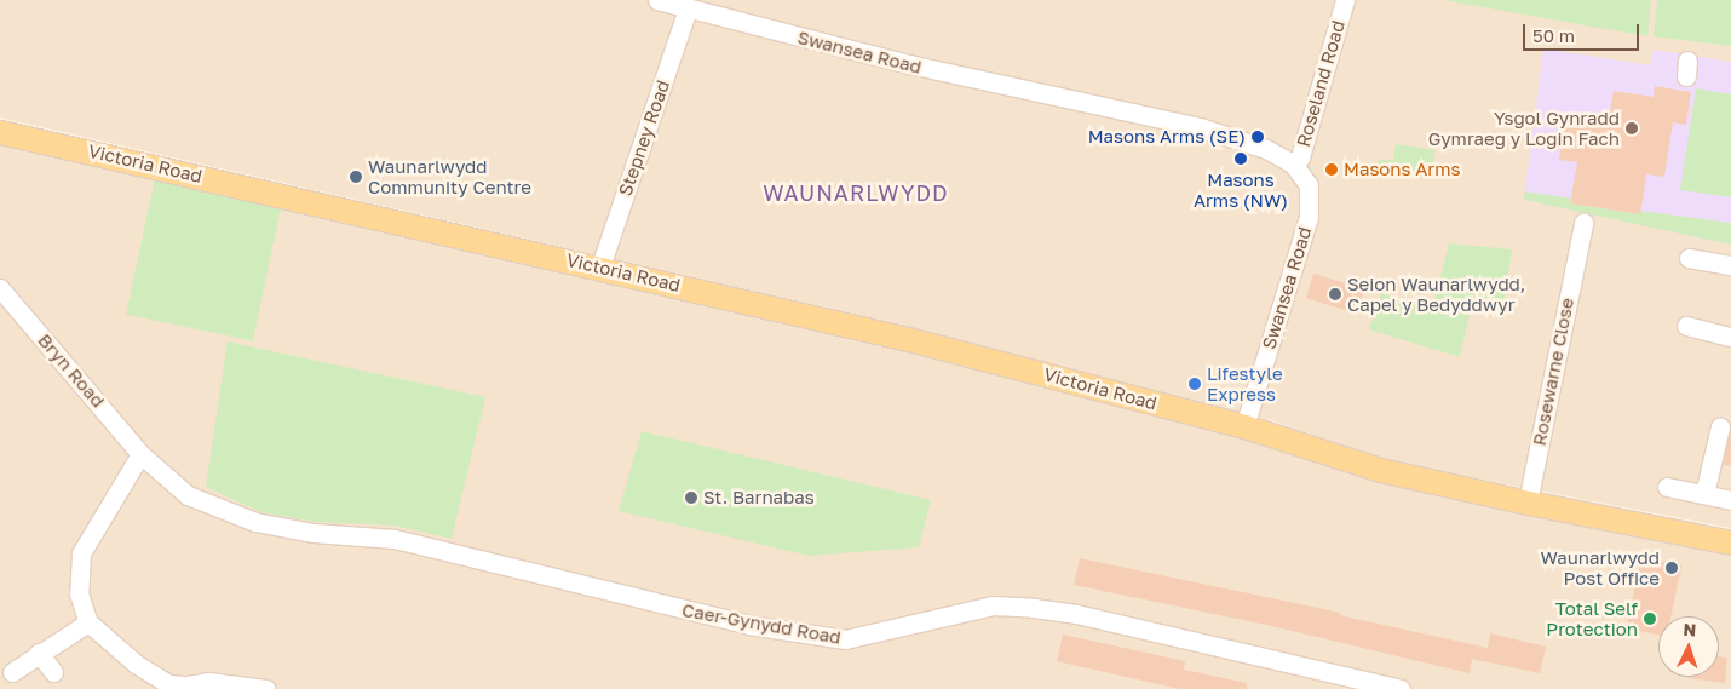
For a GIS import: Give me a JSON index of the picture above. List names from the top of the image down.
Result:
{
  "streets": {
    "main road": ["Victoria Road"],
    "street": [
      "Swansea Road",
      "Roseland Road",
      "Stepney Road",
      "Bryn Road",
      "Rosewarne Close",
      "Caer-Gynydd Road"
    ]
  },
  "crossings": [
    ["Swansea Road", "Roseland Road"],
    ["Swansea Road", "Stepney Road"],
    ["Swansea Road", "Victoria Road"],
    ["Stepney Road", "Victoria Road"],
    ["Bryn Road", "Caer-Gynydd Road"]
  ],
  "districts": ["WAUNARLWYDD"],
  "places": [
    "Ysgol Gynradd Gymraeg y Login Fach",
    "Masons Arms (SE)",
    "Masons Arms (NW)",
    "Masons Arms",
    "Waunarlwydd Community Centre",
    "Seion Waunarlwydd, Capel y Bedyddwyr",
    "Lifestyle Express",
    "St. Barnabas",
    "Waunarlwydd Post Office",
    "Total Self Protection"
  ],
  "scale_bar": "50 m",
  "north": "top"
}
